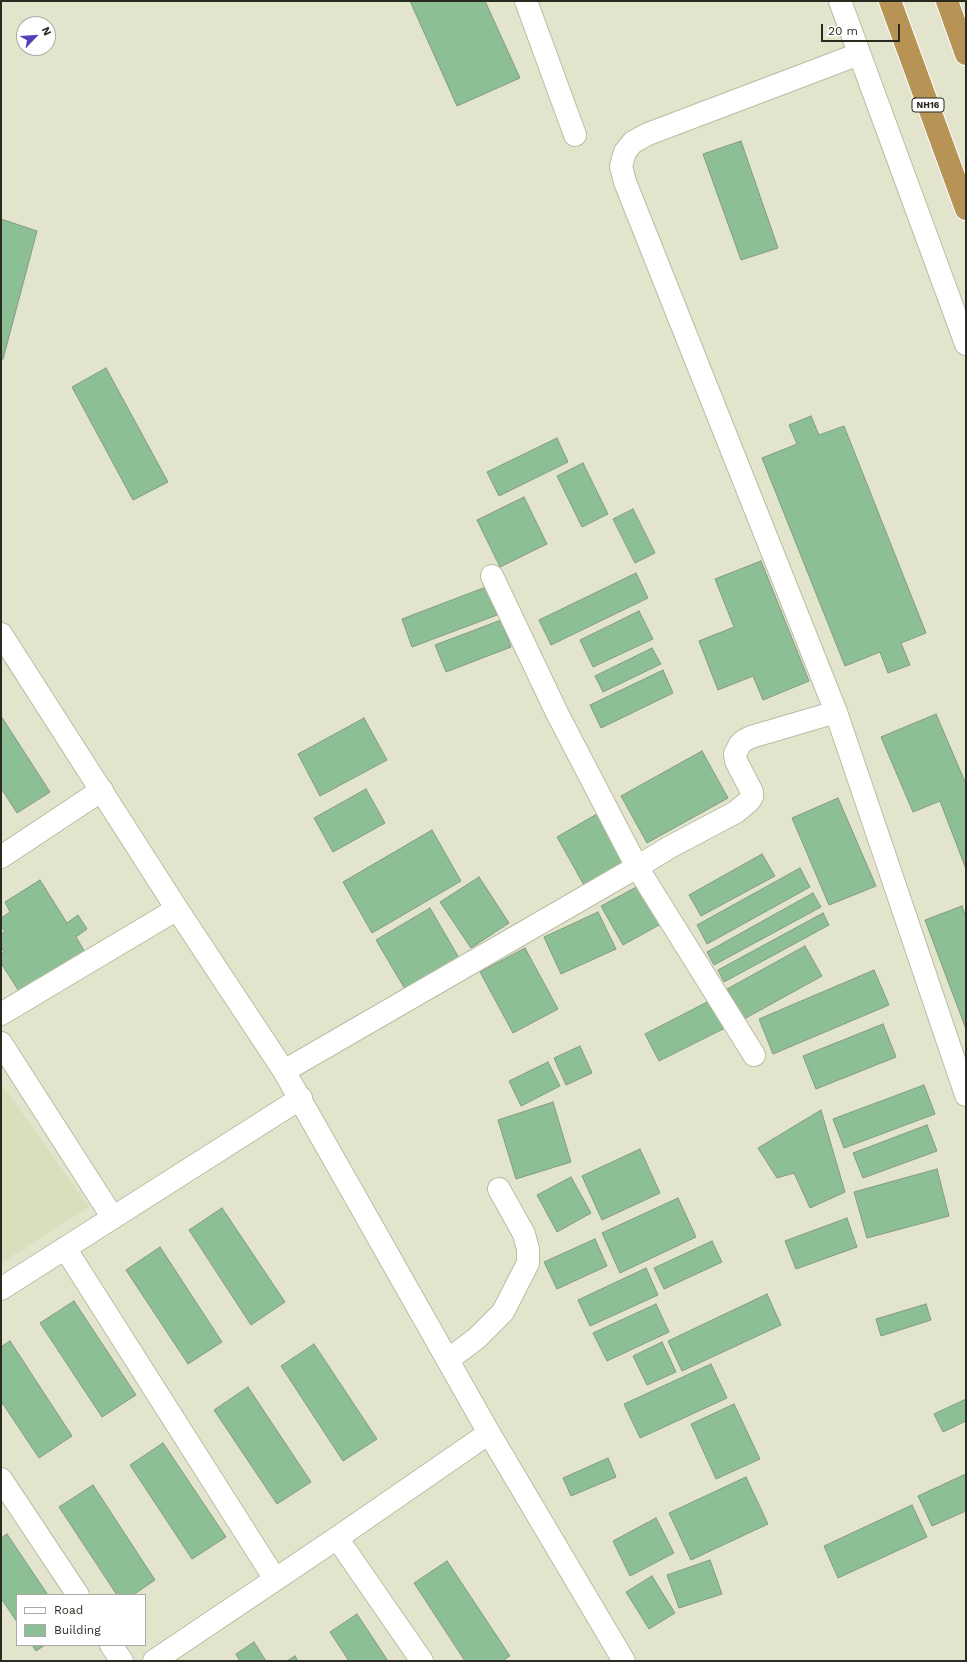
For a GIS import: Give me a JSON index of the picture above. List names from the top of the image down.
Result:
{
  "streets": {
    "highway": ["NH16"]
  },
  "legend": ["Road", "Building"],
  "scale_bar": "20 m",
  "north": "top right"
}
